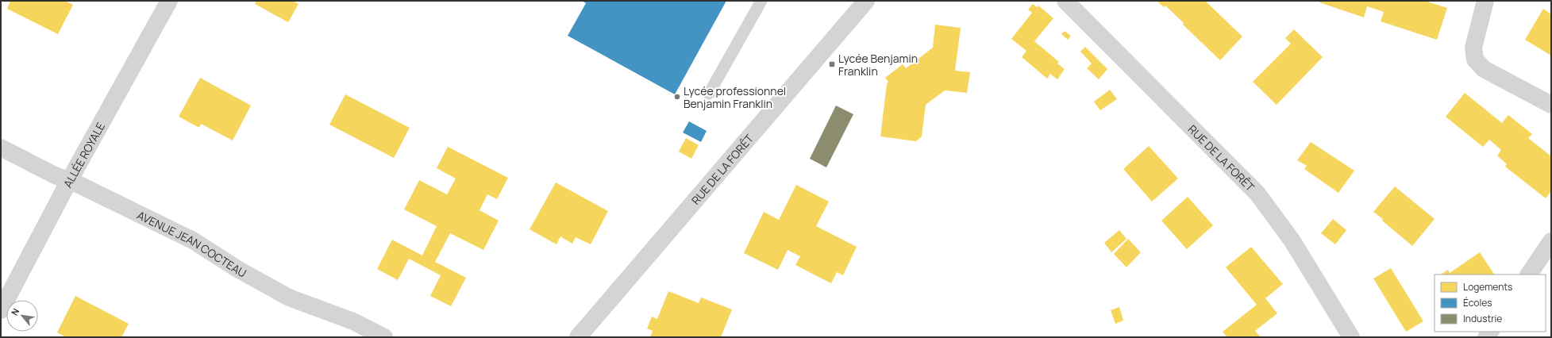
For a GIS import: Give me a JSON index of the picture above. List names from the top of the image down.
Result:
{
  "streets": {
    "street": ["ALLÉE ROYALE", "RUE DE LA FORÊT", "AVENUE JEAN COCTEAU"]
  },
  "crossings": [
    ["ALLÉE ROYALE", "AVENUE JEAN COCTEAU"]
  ],
  "places": {
    "transit": ["Lycée Benjamin Franklin"],
    "other": ["Lycée professionnel Benjamin Franklin"]
  },
  "legend": ["Logements", "Écoles", "Industrie"],
  "north": "top left"
}
